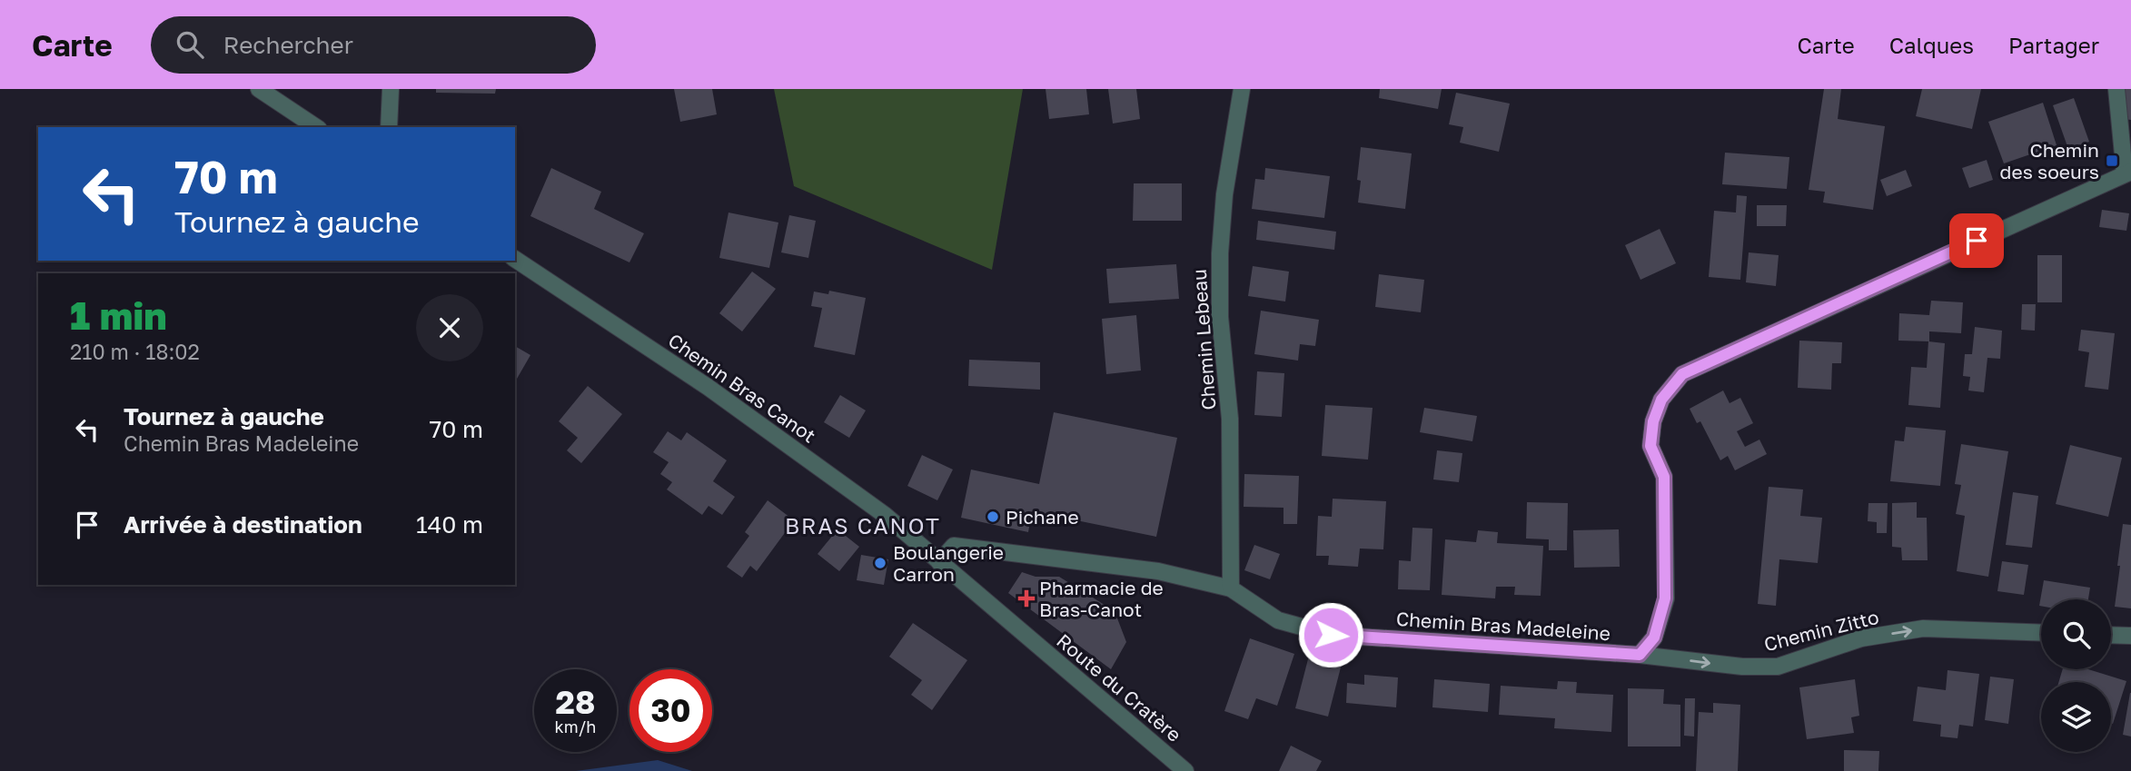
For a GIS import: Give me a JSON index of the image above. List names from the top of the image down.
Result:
{
  "streets": {
    "street": [
      "Chemin Lebeau",
      "Chemin Bras Canot",
      "Chemin Bras Madeleine",
      "Chemin Zitto",
      "Route du Cratère"
    ]
  },
  "crossings": [
    ["Chemin Lebeau", "Chemin Bras Madeleine"],
    ["Chemin Bras Canot", "Chemin Bras Madeleine"],
    ["Chemin Bras Canot", "Route du Cratère"],
    ["Chemin Bras Madeleine", "Chemin Zitto"],
    ["Chemin Bras Madeleine", "Route du Cratère"]
  ],
  "one_way": ["Chemin Zitto"],
  "districts": ["BRAS CANOT"],
  "places": {
    "transit": ["Chemin des soeurs"],
    "other": ["Pichane", "Boulangerie Carron"],
    "health": ["Pharmacie de Bras-Canot"]
  },
  "page": {
    "header": "Carte",
    "search": "Rechercher",
    "nav": ["Carte", "Calques", "Partager"],
    "turn": ["70 m", "Tournez à gauche"],
    "heading": ["1 min", "210 m · 18:02"],
    "list": [
      {
        "name": "Tournez à gauche",
        "note": "Chemin Bras Madeleine",
        "value": "70 m"
      },
      {
        "name": "Arrivée à destination",
        "value": "140 m"
      }
    ],
    "speed": "28 km/h",
    "limit": "30"
  }
}
